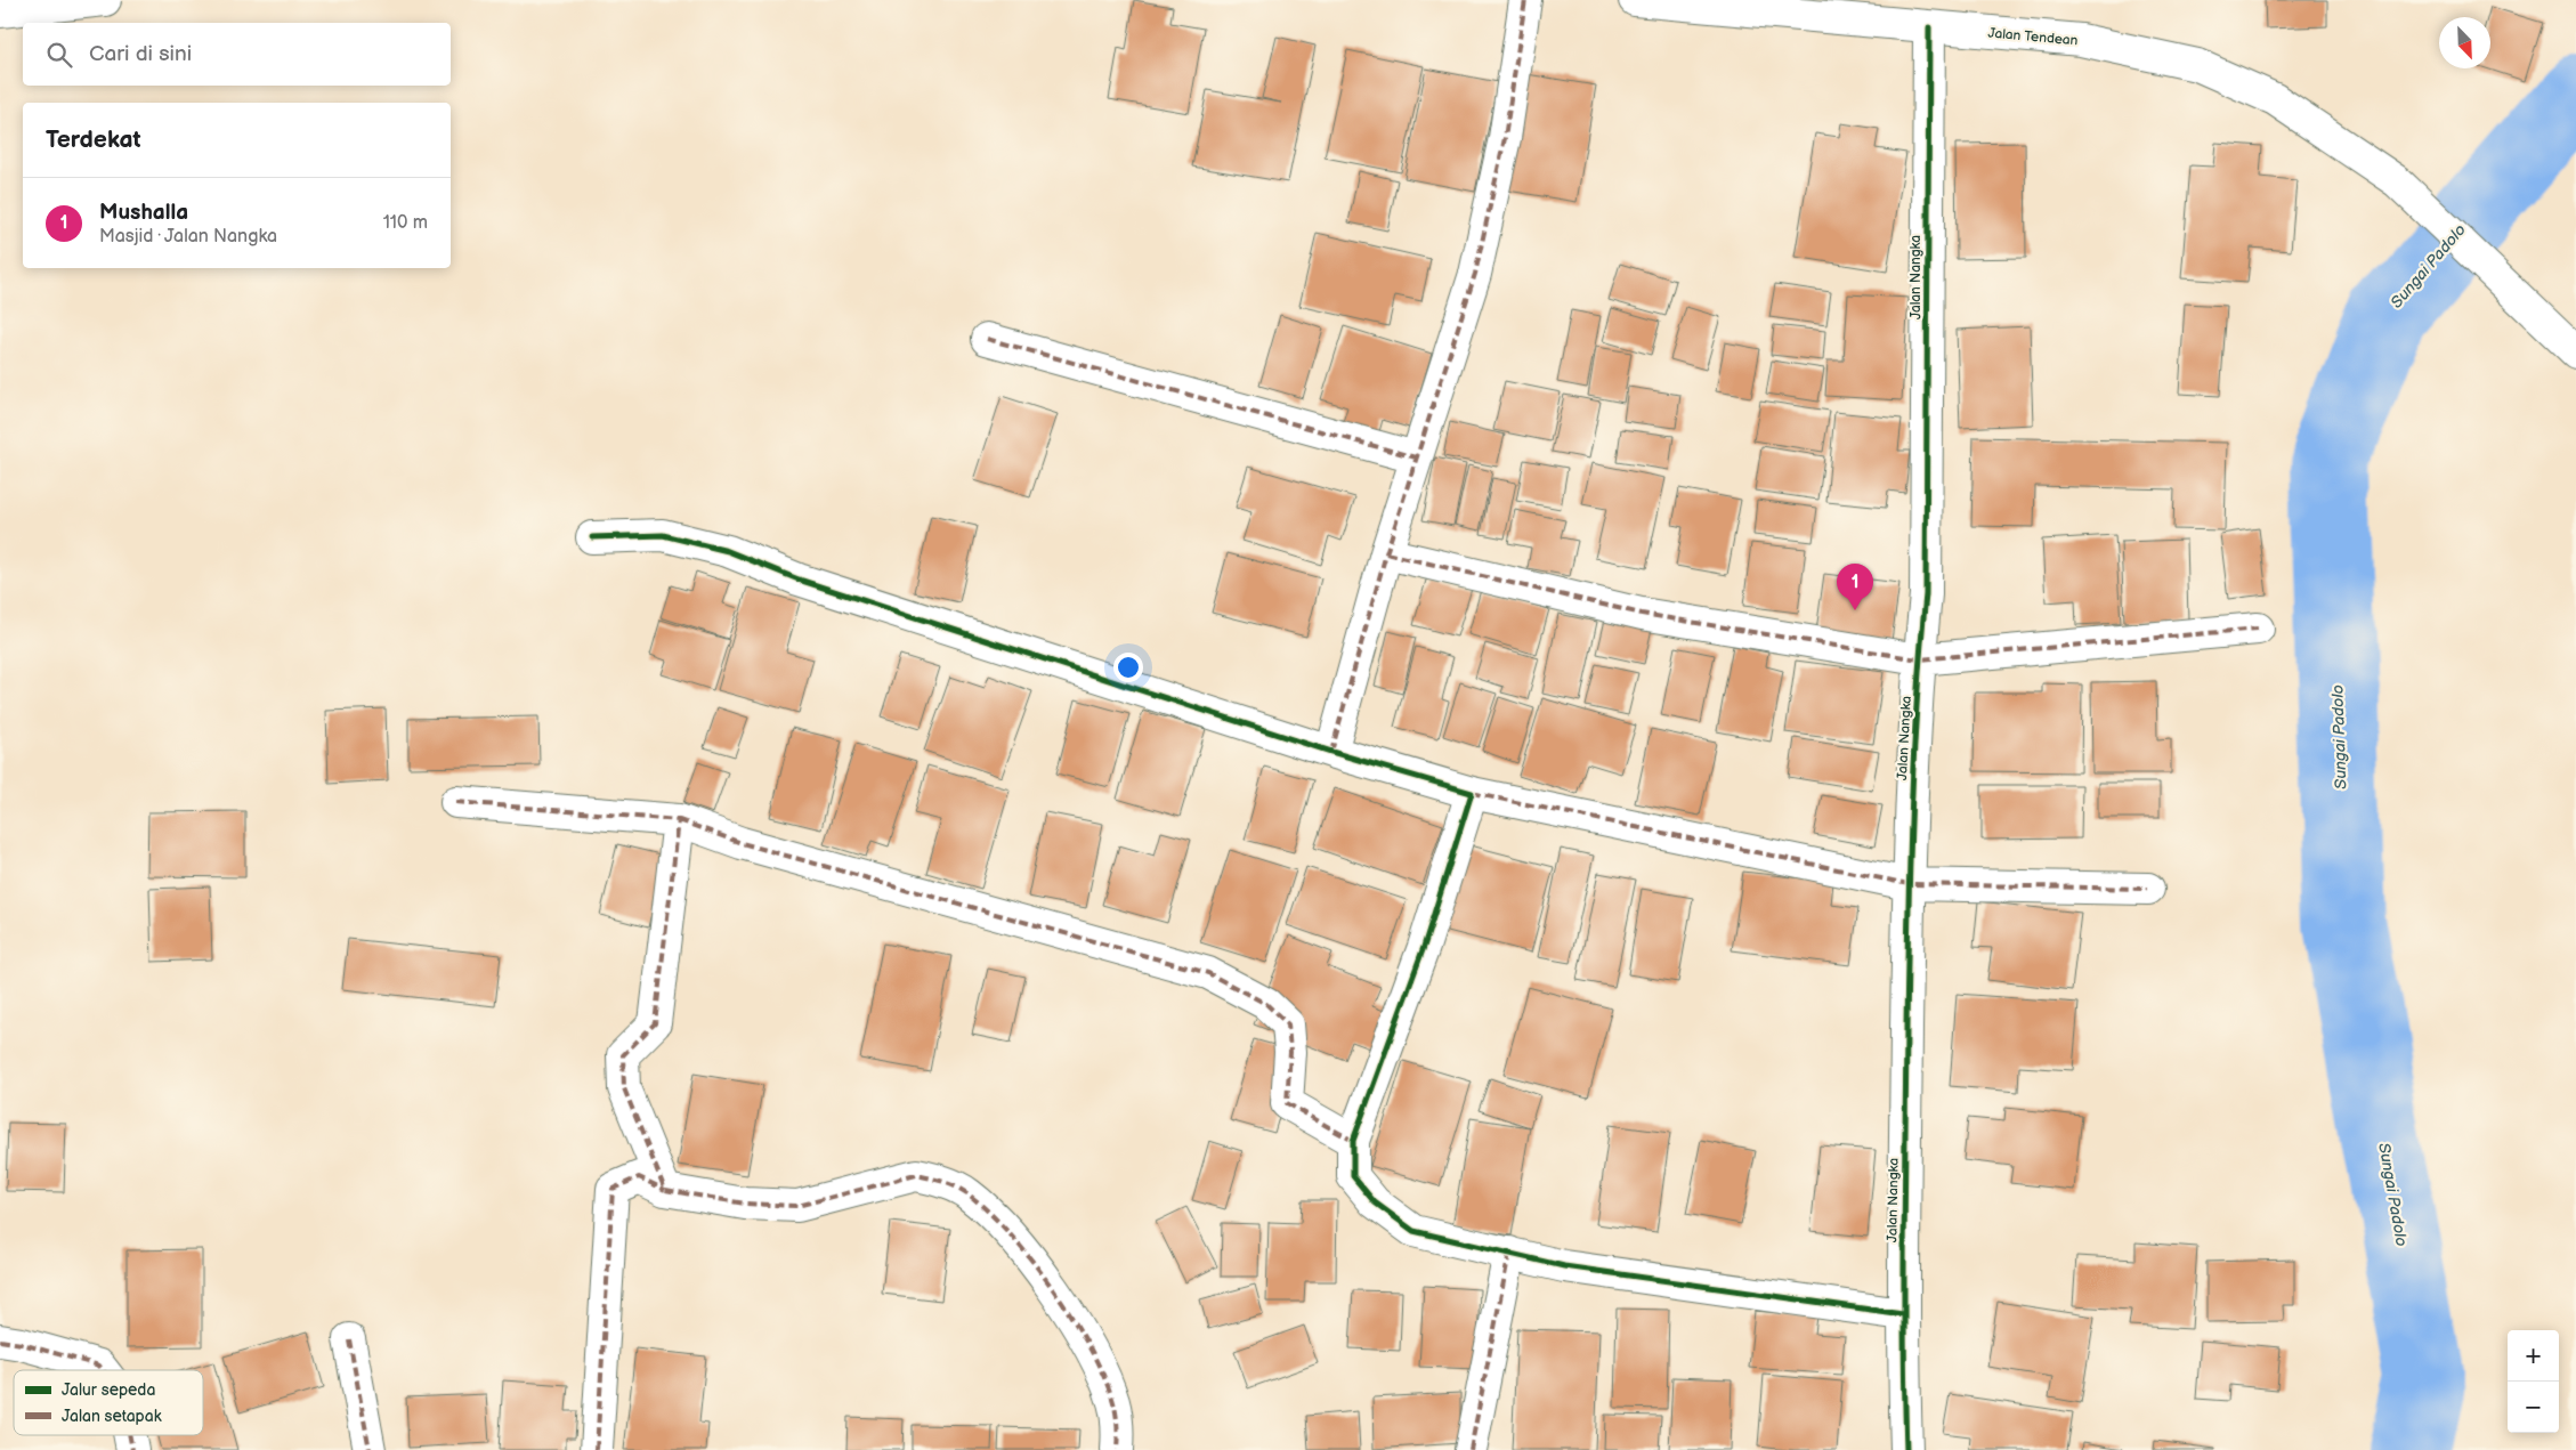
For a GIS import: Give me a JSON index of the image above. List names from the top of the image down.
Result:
{
  "streets": {
    "street": ["Jalan Tendean", "Jalan Nangka"]
  },
  "crossings": [
    ["Jalan Tendean", "Jalan Nangka"]
  ],
  "water": ["Sungai Padolo"],
  "legend": ["Jalur sepeda", "Jalan setapak"],
  "north": "bottom right",
  "page": {
    "search": "Cari di sini",
    "heading": "Terdekat",
    "list": [
      {
        "mark": "1",
        "name": "Mushalla",
        "note": "Masjid · Jalan Nangka",
        "value": "110 m"
      }
    ],
    "pins": "1",
    "map_buttons": ["+", "−"]
  }
}
